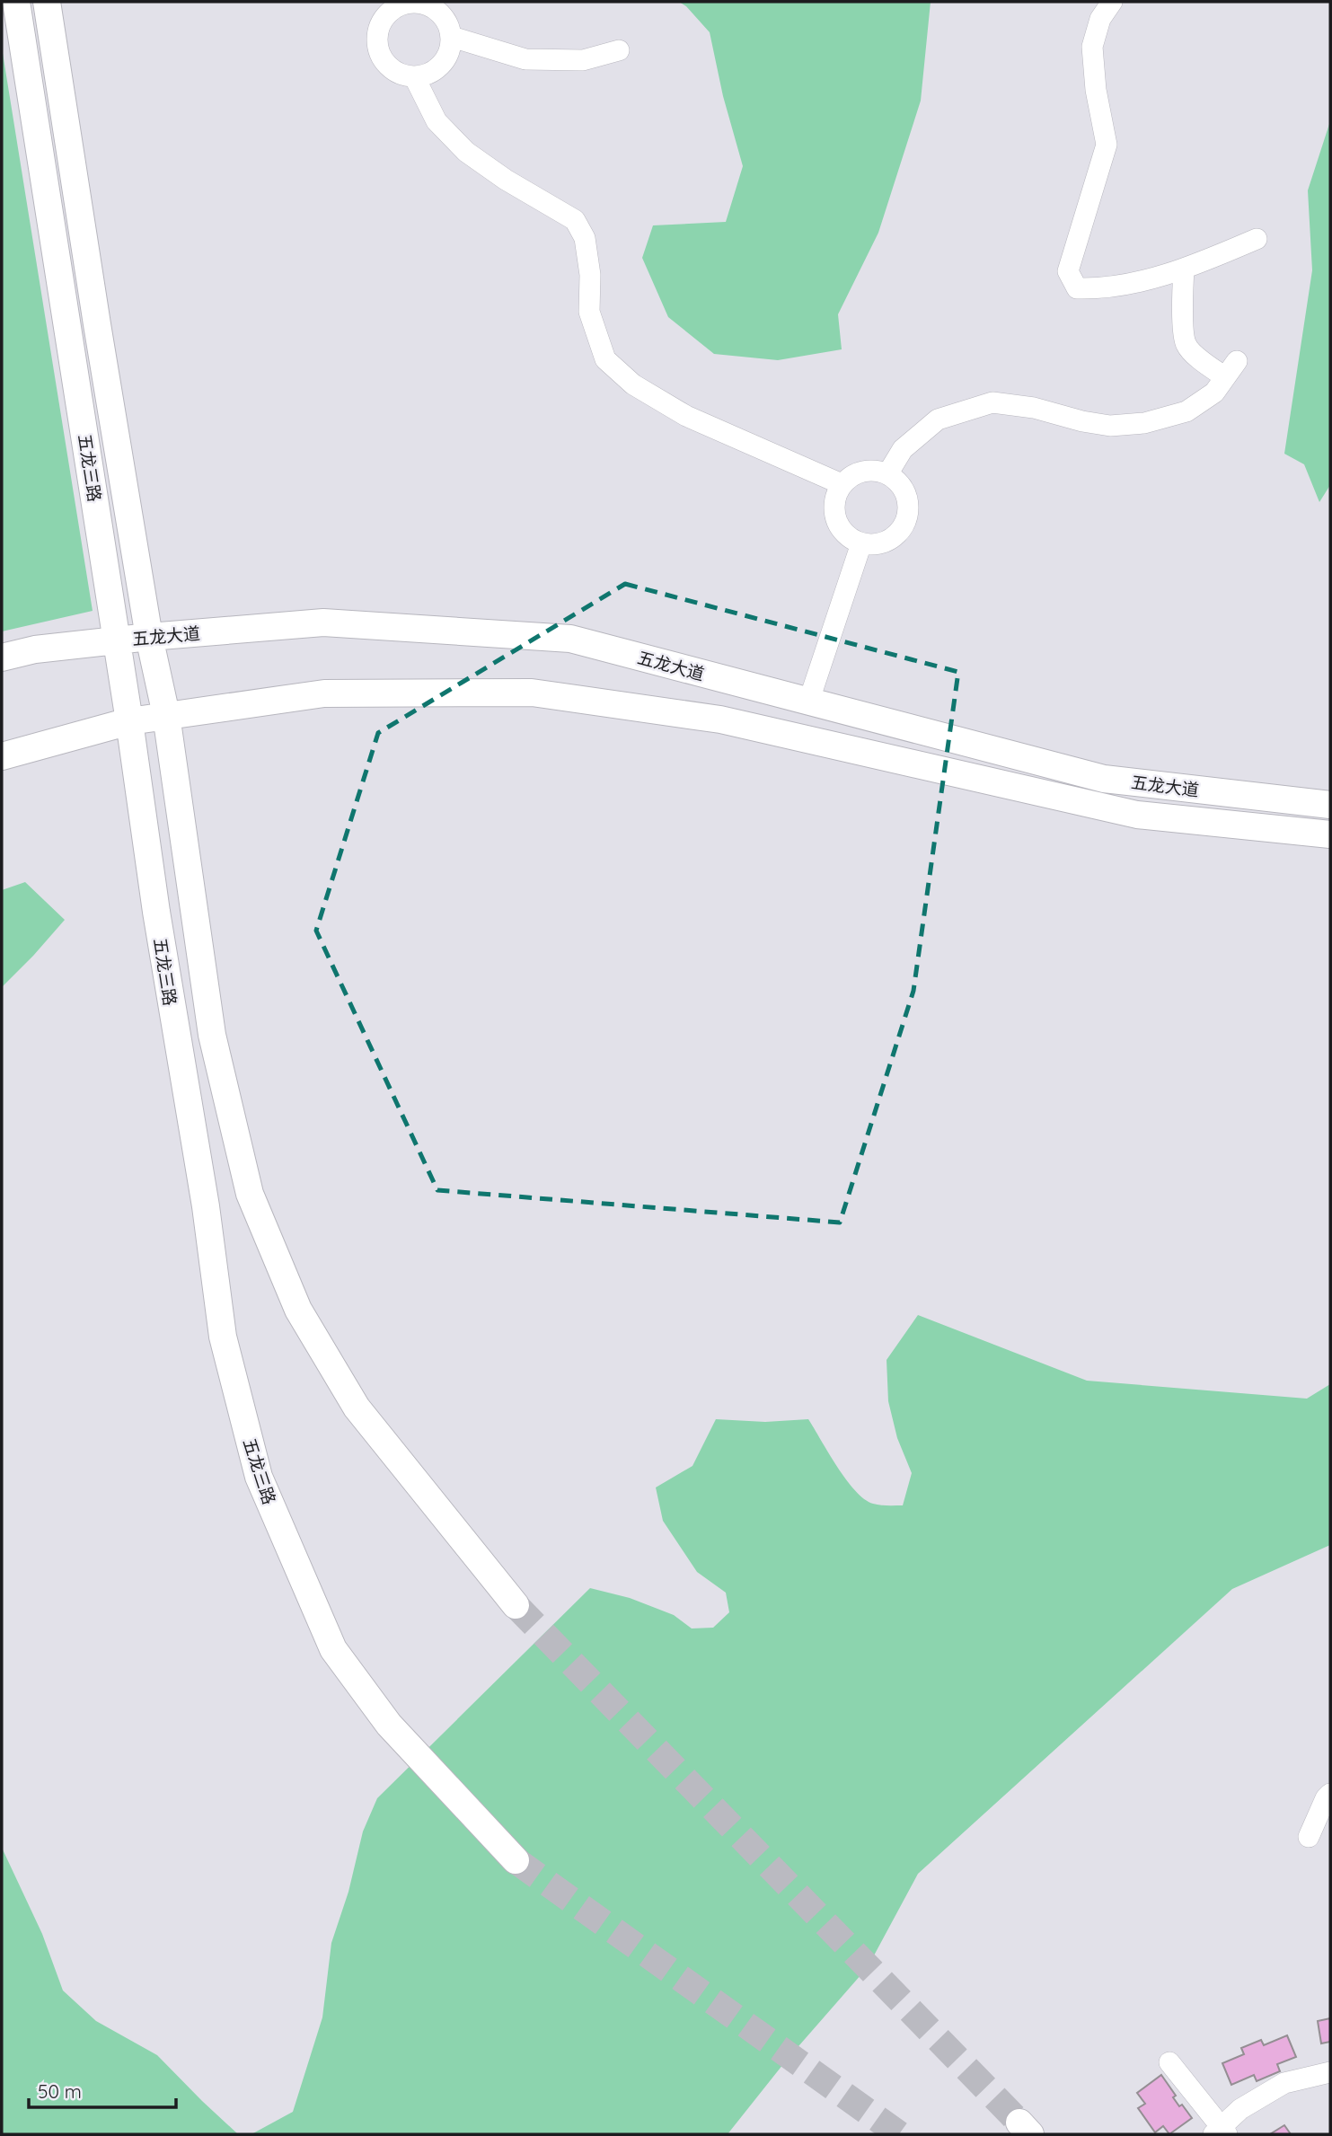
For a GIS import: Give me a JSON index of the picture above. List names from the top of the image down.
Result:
{
  "streets": {
    "main road": ["五龙三路", "五龙大道"]
  },
  "crossings": [
    ["五龙三路", "五龙大道"]
  ],
  "scale_bar": "50 m"
}
